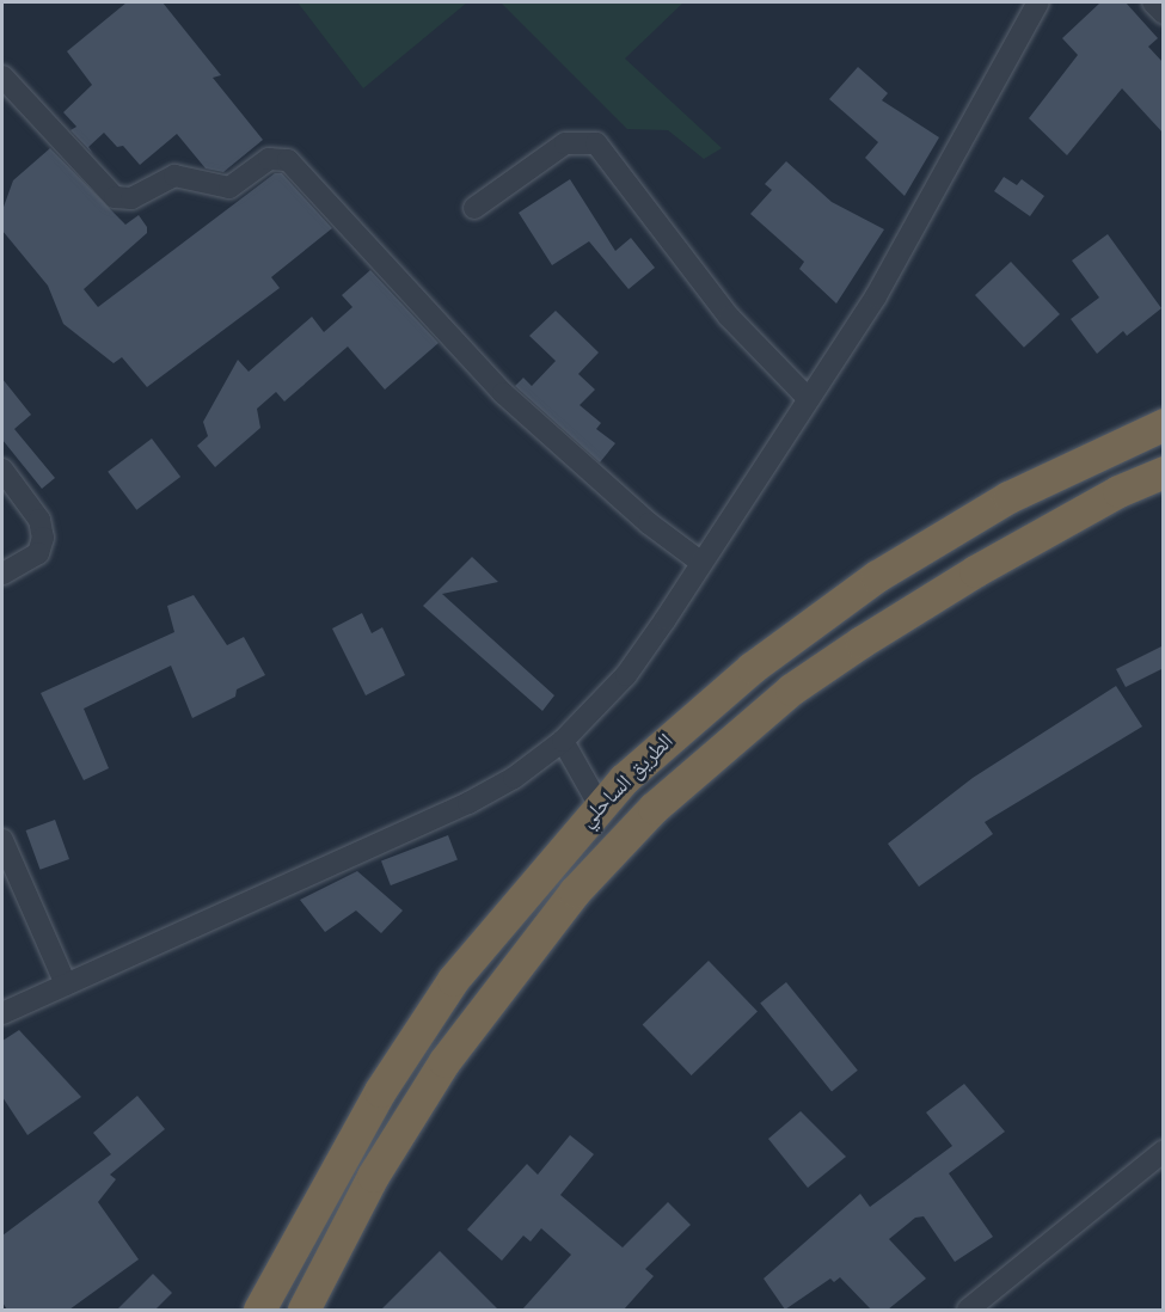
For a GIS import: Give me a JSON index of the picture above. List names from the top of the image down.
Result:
{
  "streets": {
    "highway": ["الطريق الساحلي"]
  }
}
